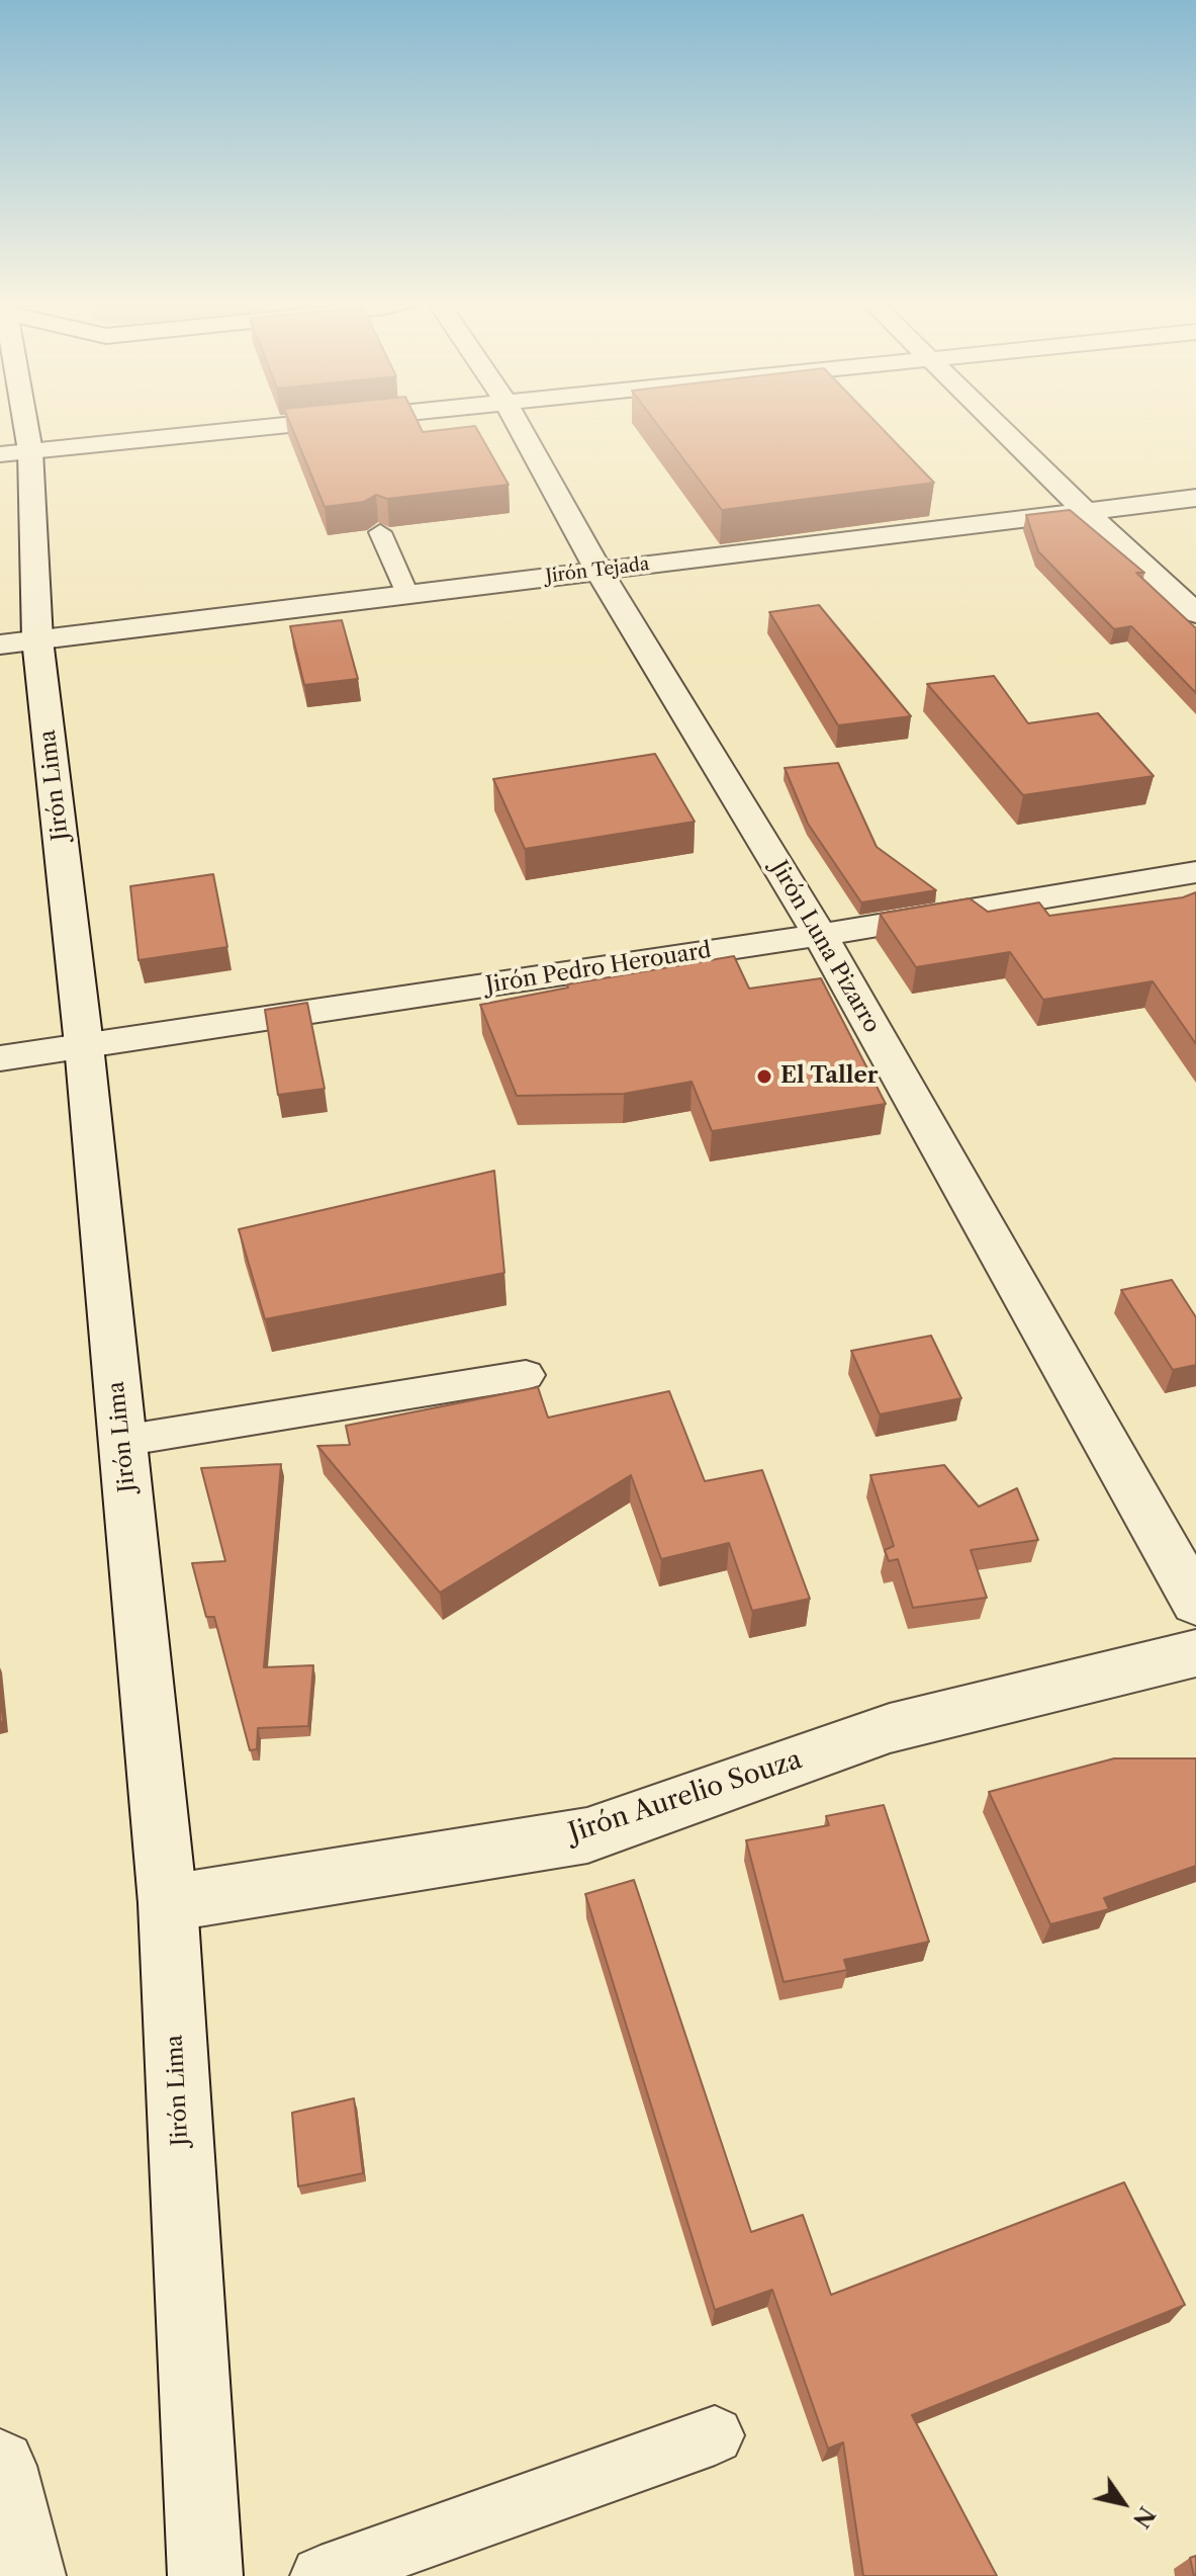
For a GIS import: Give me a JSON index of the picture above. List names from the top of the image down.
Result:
{
  "streets": {
    "street": [
      "Jirón Tejada",
      "Jirón Lima",
      "Jirón Luna Pizarro",
      "Jirón Pedro Herouard",
      "Jirón Aurelio Souza"
    ]
  },
  "crossings": [
    ["Jirón Tejada", "Jirón Lima"],
    ["Jirón Tejada", "Jirón Luna Pizarro"],
    ["Jirón Lima", "Jirón Pedro Herouard"],
    ["Jirón Lima", "Jirón Aurelio Souza"],
    ["Jirón Luna Pizarro", "Jirón Pedro Herouard"]
  ],
  "places": ["El Taller"],
  "north": "bottom right"
}
